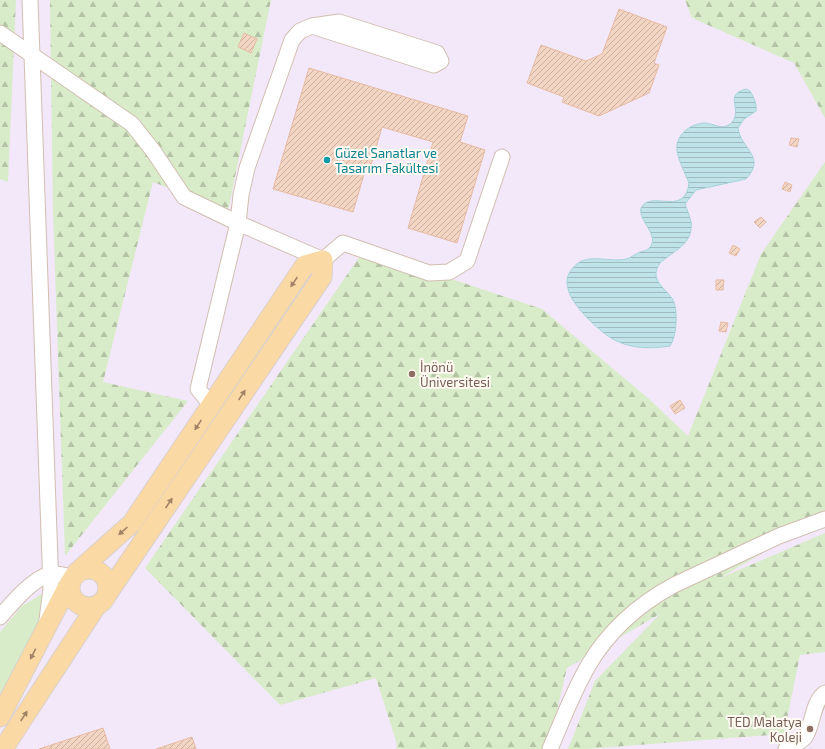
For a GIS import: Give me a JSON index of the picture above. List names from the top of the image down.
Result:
{
  "places": ["Güzel Sanatlar ve Tasarım Fakültesi", "İnönü Üniversitesi", "TED Malatya Koleji"]
}
